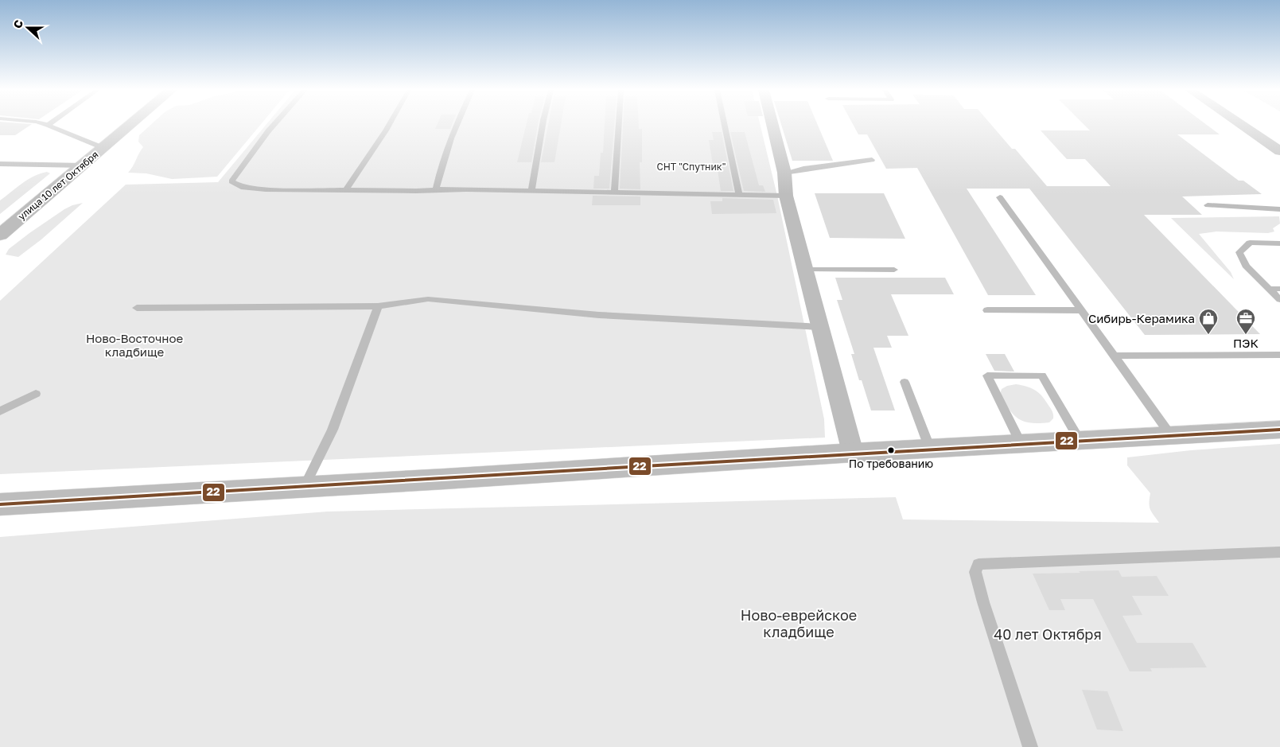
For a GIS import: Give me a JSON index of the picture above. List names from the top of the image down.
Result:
{
  "streets": {
    "main road": ["улица 10 лет Октября"]
  },
  "parks": [
    "СНТ \"Спутник\"",
    "Ново-Восточное кладбище",
    "Ново-еврейское кладбище",
    "40 лет Октября"
  ],
  "places": {
    "shop": ["Сибирь-Керамика"],
    "office": ["ПЭК"],
    "other": ["По требованию"]
  },
  "lines": ["transit line 22"],
  "north": "left"
}
